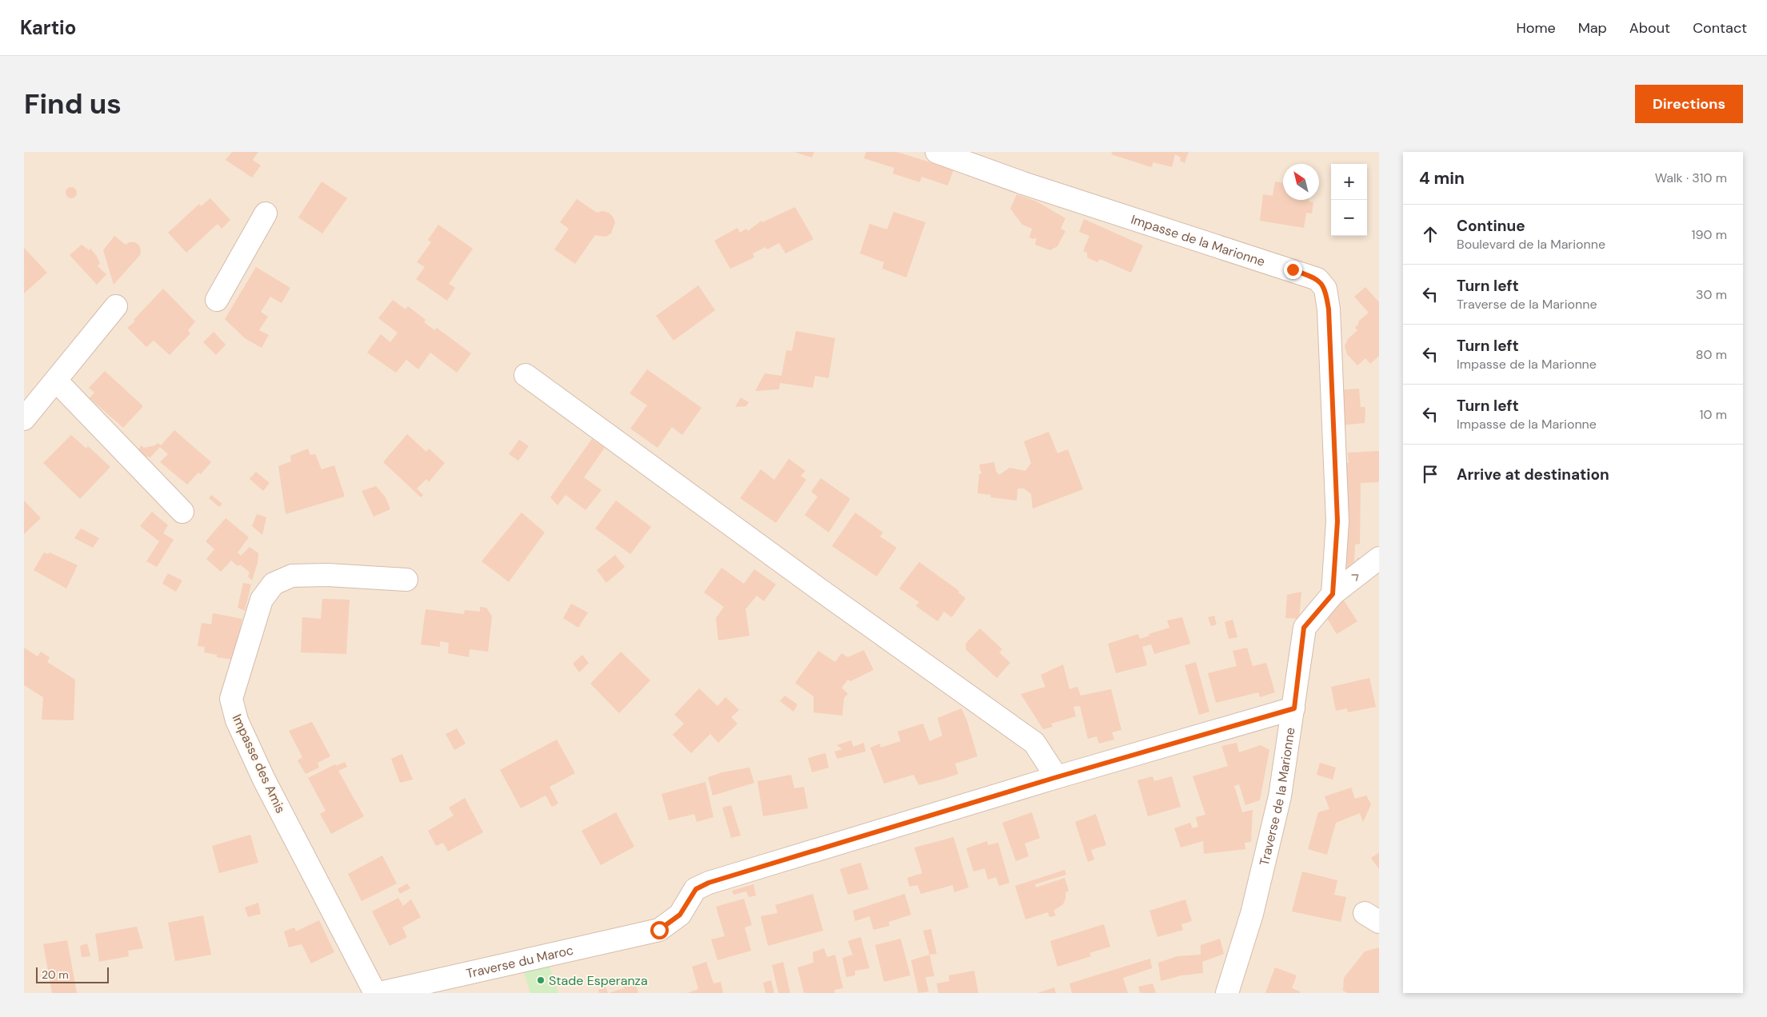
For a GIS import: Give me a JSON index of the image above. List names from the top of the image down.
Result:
{
  "streets": {
    "street": [
      "Impasse de la Marionne",
      "Impasse des Amis",
      "Traverse de la Marionne",
      "Traverse du Maroc"
    ]
  },
  "crossings": [
    ["Impasse de la Marionne", "Traverse de la Marionne"]
  ],
  "places": ["Stade Esperanza"],
  "scale_bar": "20 m",
  "north": "top left",
  "page": {
    "header": "Kartio",
    "nav": [
      "Home",
      "Map",
      "About",
      "Contact"
    ],
    "buttons": "Directions",
    "title": "Find us",
    "heading": ["4 min", "Walk · 310 m"],
    "map_buttons": ["+", "−"],
    "list": [
      ["Continue", "Boulevard de la Marionne", "190 m"],
      ["Turn left", "Traverse de la Marionne", "30 m"],
      ["Turn left", "Impasse de la Marionne", "80 m"],
      ["Turn left", "Impasse de la Marionne", "10 m"],
      "Arrive at destination"
    ],
    "scale": "20 m"
  }
}
